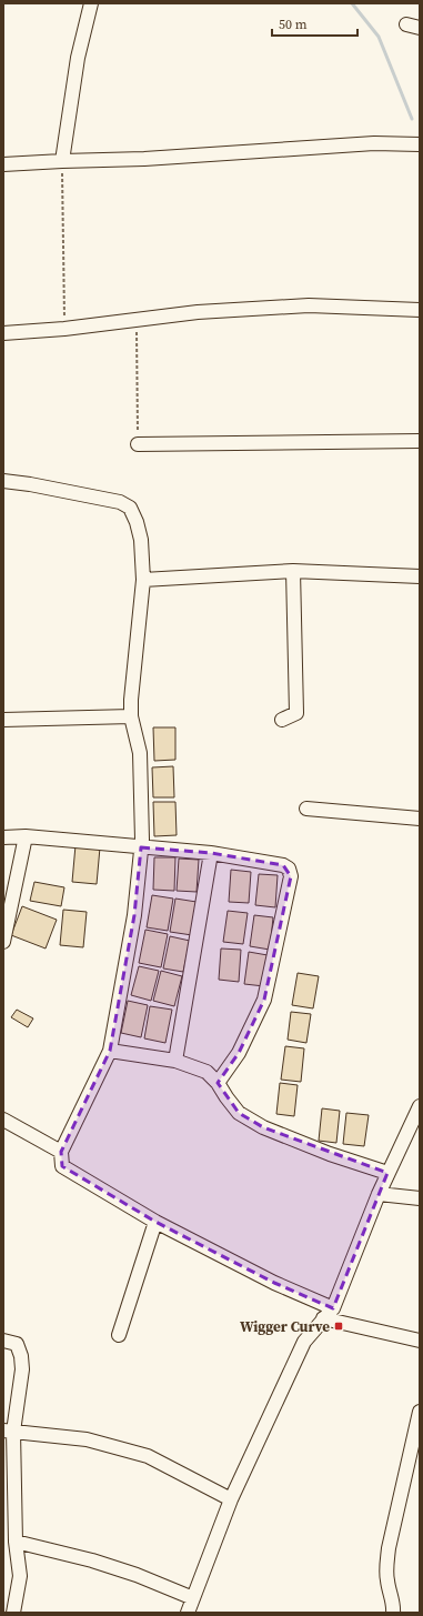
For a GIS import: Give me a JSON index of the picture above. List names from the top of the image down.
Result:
{
  "places": {
    "transit": ["Wigger Curve"]
  },
  "scale_bar": "50 m"
}
